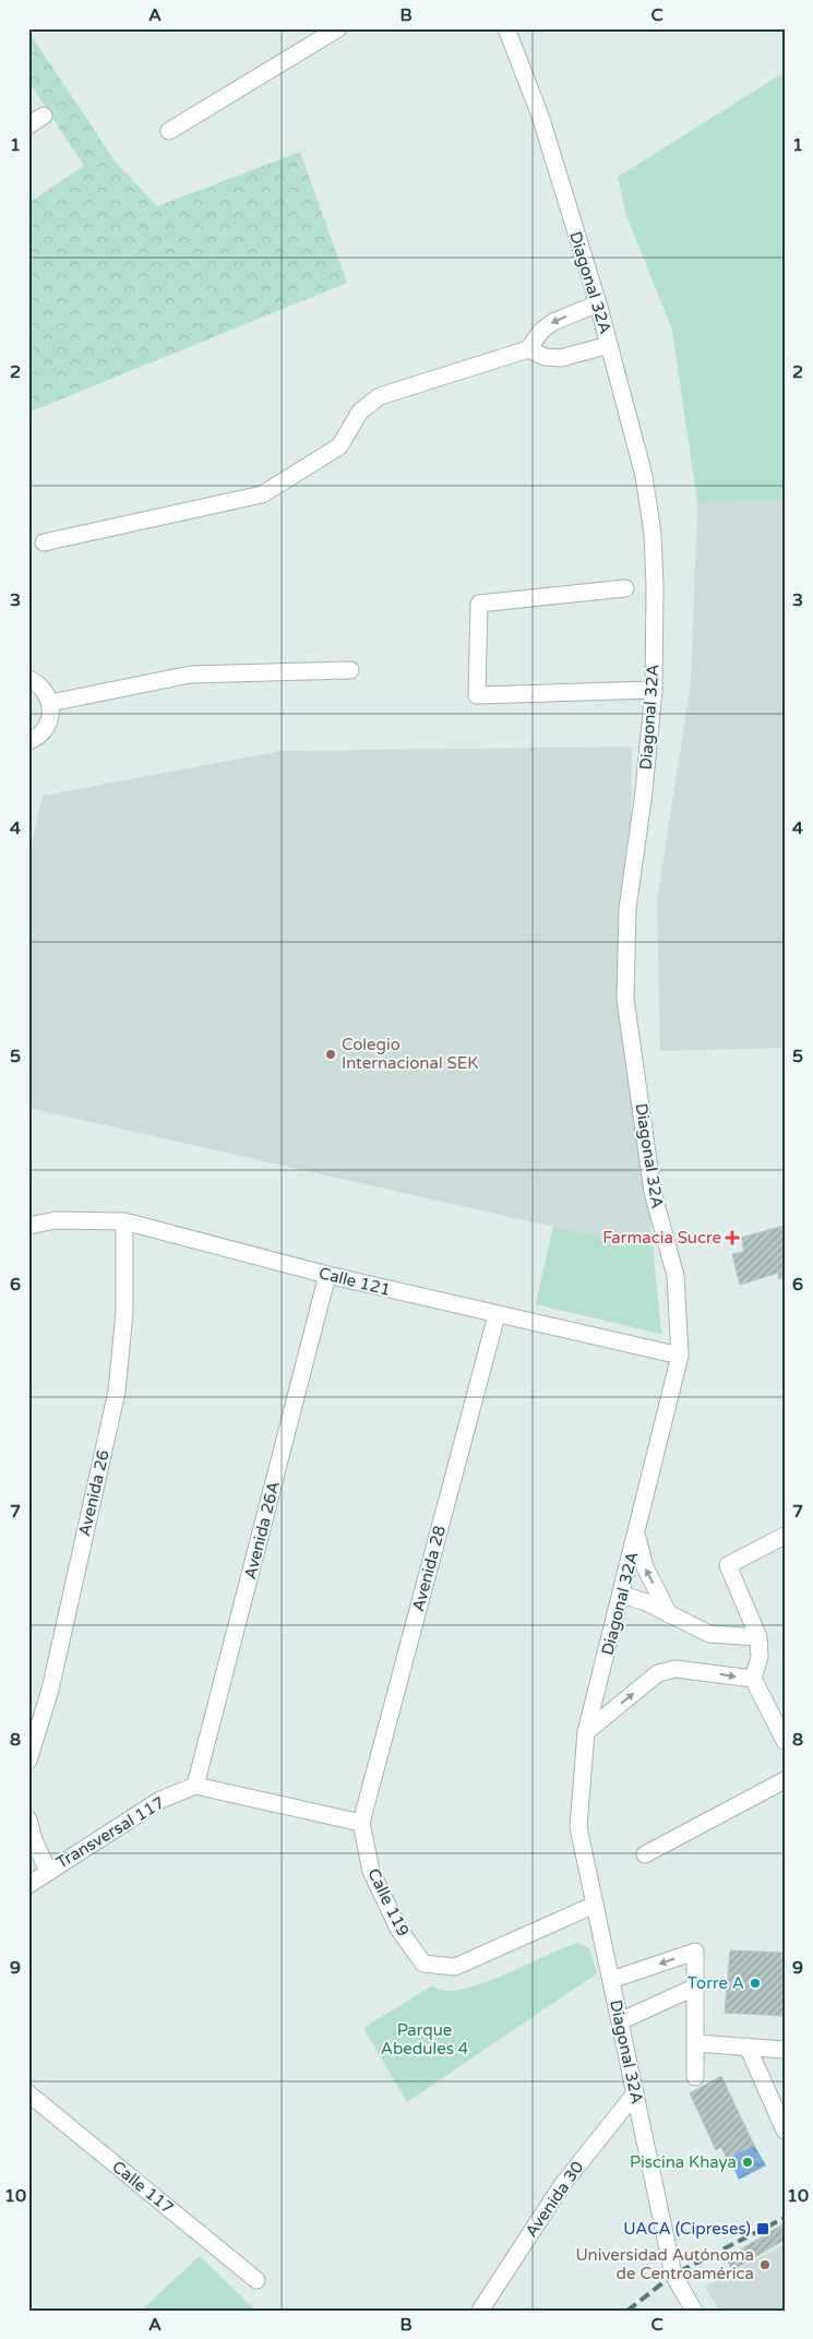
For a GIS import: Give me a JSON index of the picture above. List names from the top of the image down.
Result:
{
  "streets": {
    "street": [
      "Diagonal 32A",
      "Calle 121",
      "Avenida 26",
      "Avenida 26A",
      "Avenida 28",
      "Transversal 117",
      "Calle 119",
      "Calle 117",
      "Avenida 30"
    ]
  },
  "crossings": [
    ["Diagonal 32A", "Calle 121"],
    ["Diagonal 32A", "Calle 119"],
    ["Diagonal 32A", "Avenida 30"],
    ["Calle 121", "Avenida 26"],
    ["Calle 121", "Avenida 26A"],
    ["Calle 121", "Avenida 28"],
    ["Avenida 26A", "Transversal 117"],
    ["Avenida 28", "Calle 119"]
  ],
  "parks": ["Parque Abedules 4"],
  "places": {
    "other": [
      "Colegio Internacional SEK",
      "Torre A",
      "Piscina Khaya",
      "Universidad Autónoma de Centroamérica"
    ],
    "health": ["Farmacia Sucre"],
    "transit": ["UACA (Cipreses)"]
  },
  "grid": {
    "columns": ["A", "B", "C"],
    "rows": [
      "1",
      "2",
      "3",
      "4",
      "5",
      "6",
      "7",
      "8",
      "9",
      "10"
    ]
  }
}
